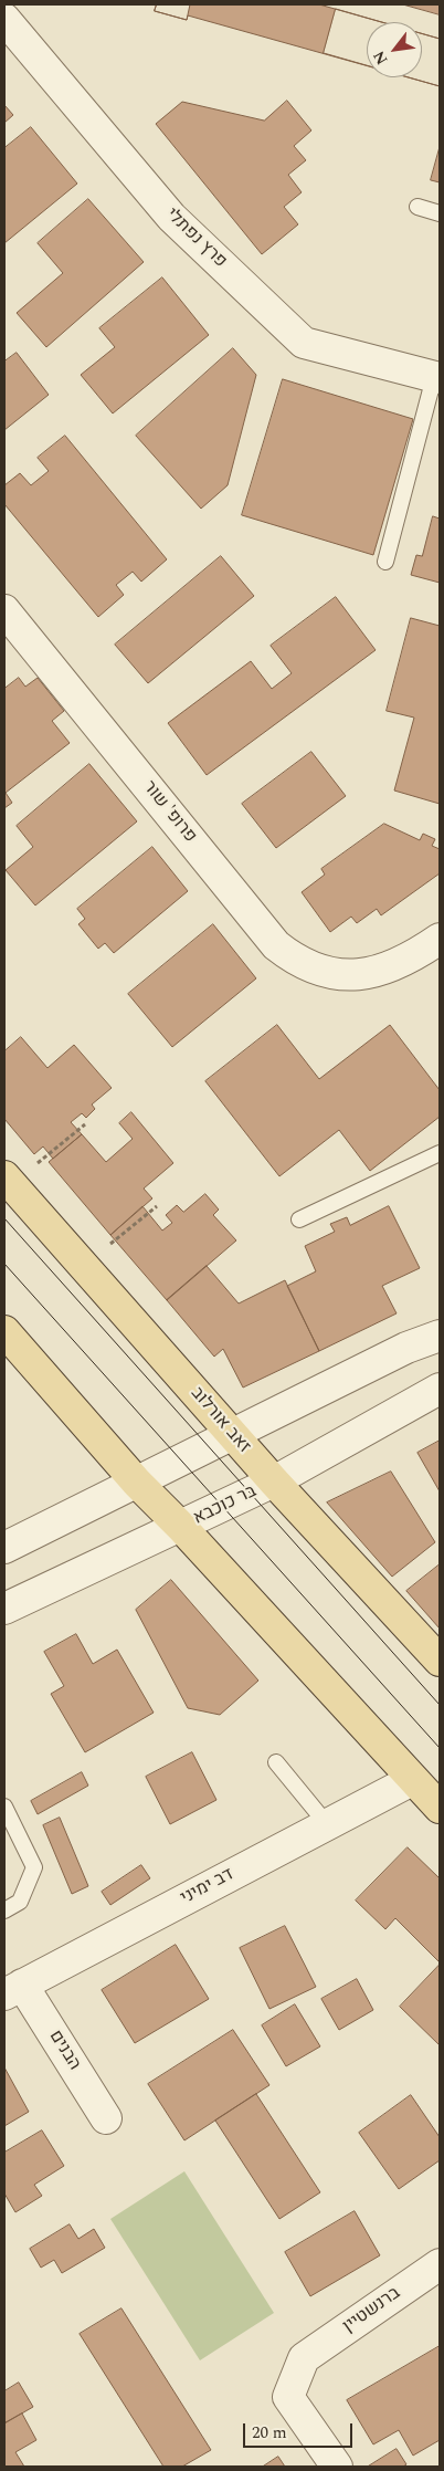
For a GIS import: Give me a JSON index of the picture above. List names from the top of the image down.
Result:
{
  "streets": {
    "main road": ["זאב אורלוב"],
    "street": [
      "פרץ נפתלי",
      "פרופ' שור",
      "בר כוכבא",
      "דב ימיני",
      "הבנים",
      "ברנשטיין"
    ]
  },
  "crossings": [
    ["זאב אורלוב", "בר כוכבא"],
    ["דב ימיני", "הבנים"]
  ],
  "scale_bar": "20 m",
  "north": "bottom left"
}
